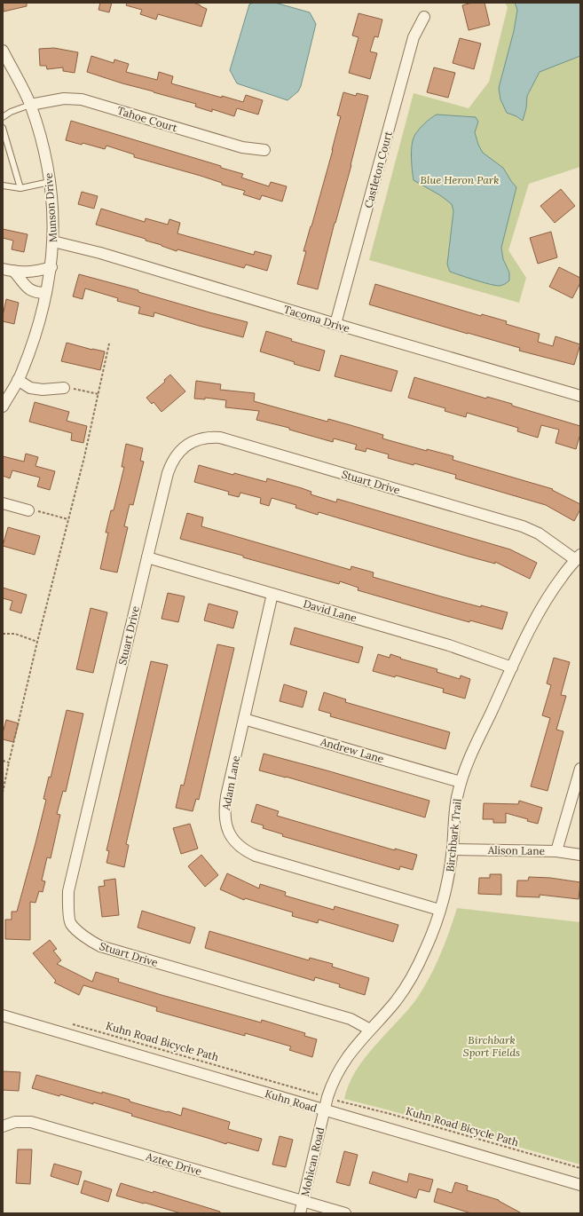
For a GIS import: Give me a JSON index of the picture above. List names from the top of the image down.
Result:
{
  "streets": {
    "street": [
      "Tahoe Court",
      "Castleton Court",
      "Munson Drive",
      "Tacoma Drive",
      "Stuart Drive",
      "David Lane",
      "Andrew Lane",
      "Adam Lane",
      "Birchbark Trail",
      "Alison Lane",
      "Kuhn Road",
      "Mohican Road",
      "Aztec Drive"
    ],
    "path": ["Kuhn Road Bicycle Path"]
  },
  "crossings": [
    ["Tahoe Court", "Munson Drive"],
    ["Castleton Court", "Tacoma Drive"],
    ["Munson Drive", "Tacoma Drive"],
    ["Stuart Drive", "David Lane"],
    ["Stuart Drive", "Birchbark Trail"],
    ["David Lane", "Adam Lane"],
    ["David Lane", "Birchbark Trail"],
    ["Andrew Lane", "Adam Lane"],
    ["Andrew Lane", "Birchbark Trail"],
    ["Adam Lane", "Birchbark Trail"],
    ["Birchbark Trail", "Alison Lane"],
    ["Birchbark Trail", "Kuhn Road"],
    ["Birchbark Trail", "Mohican Road"],
    ["Kuhn Road", "Mohican Road"],
    ["Mohican Road", "Aztec Drive"]
  ],
  "parks": ["Blue Heron Park", "Birchbark Sport Fields"]
}
